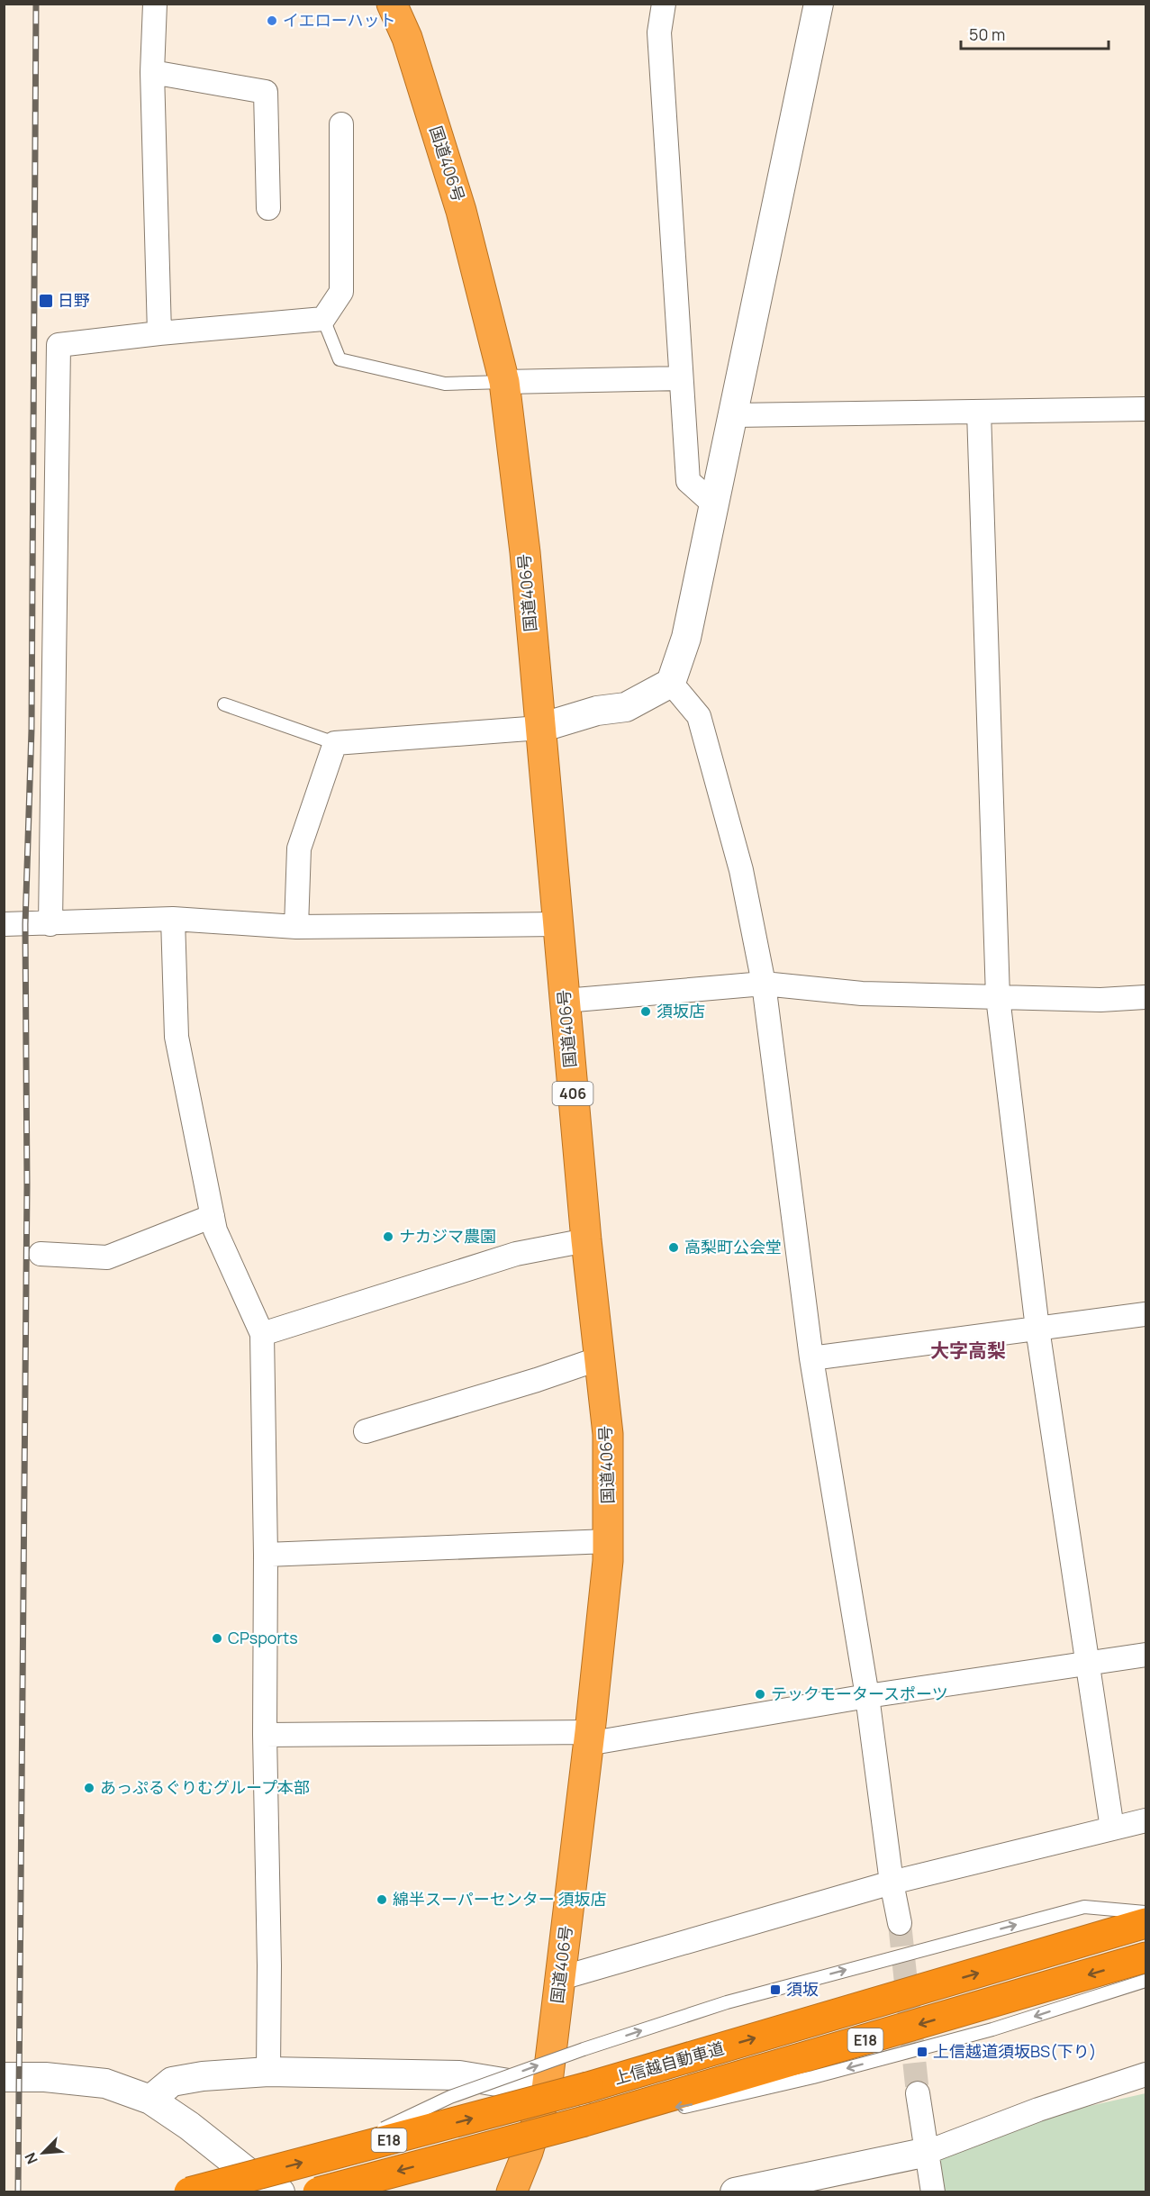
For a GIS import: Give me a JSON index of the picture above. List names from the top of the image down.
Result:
{
  "streets": {
    "highway": [
      "国道406号",
      "406",
      "E18",
      "上信越自動車道"
    ]
  },
  "districts": ["大字高梨"],
  "places": {
    "other": [
      "イエローハット",
      "須坂店",
      "ナカジマ農園",
      "高梨町公会堂",
      "CPsports",
      "テックモータースポーツ",
      "あっぷるぐりむグループ本部",
      "綿半スーパーセンター 須坂店"
    ],
    "transit": ["日野", "須坂", "上信越道須坂BS(下り)"]
  },
  "scale_bar": "50 m",
  "north": "bottom left"
}
